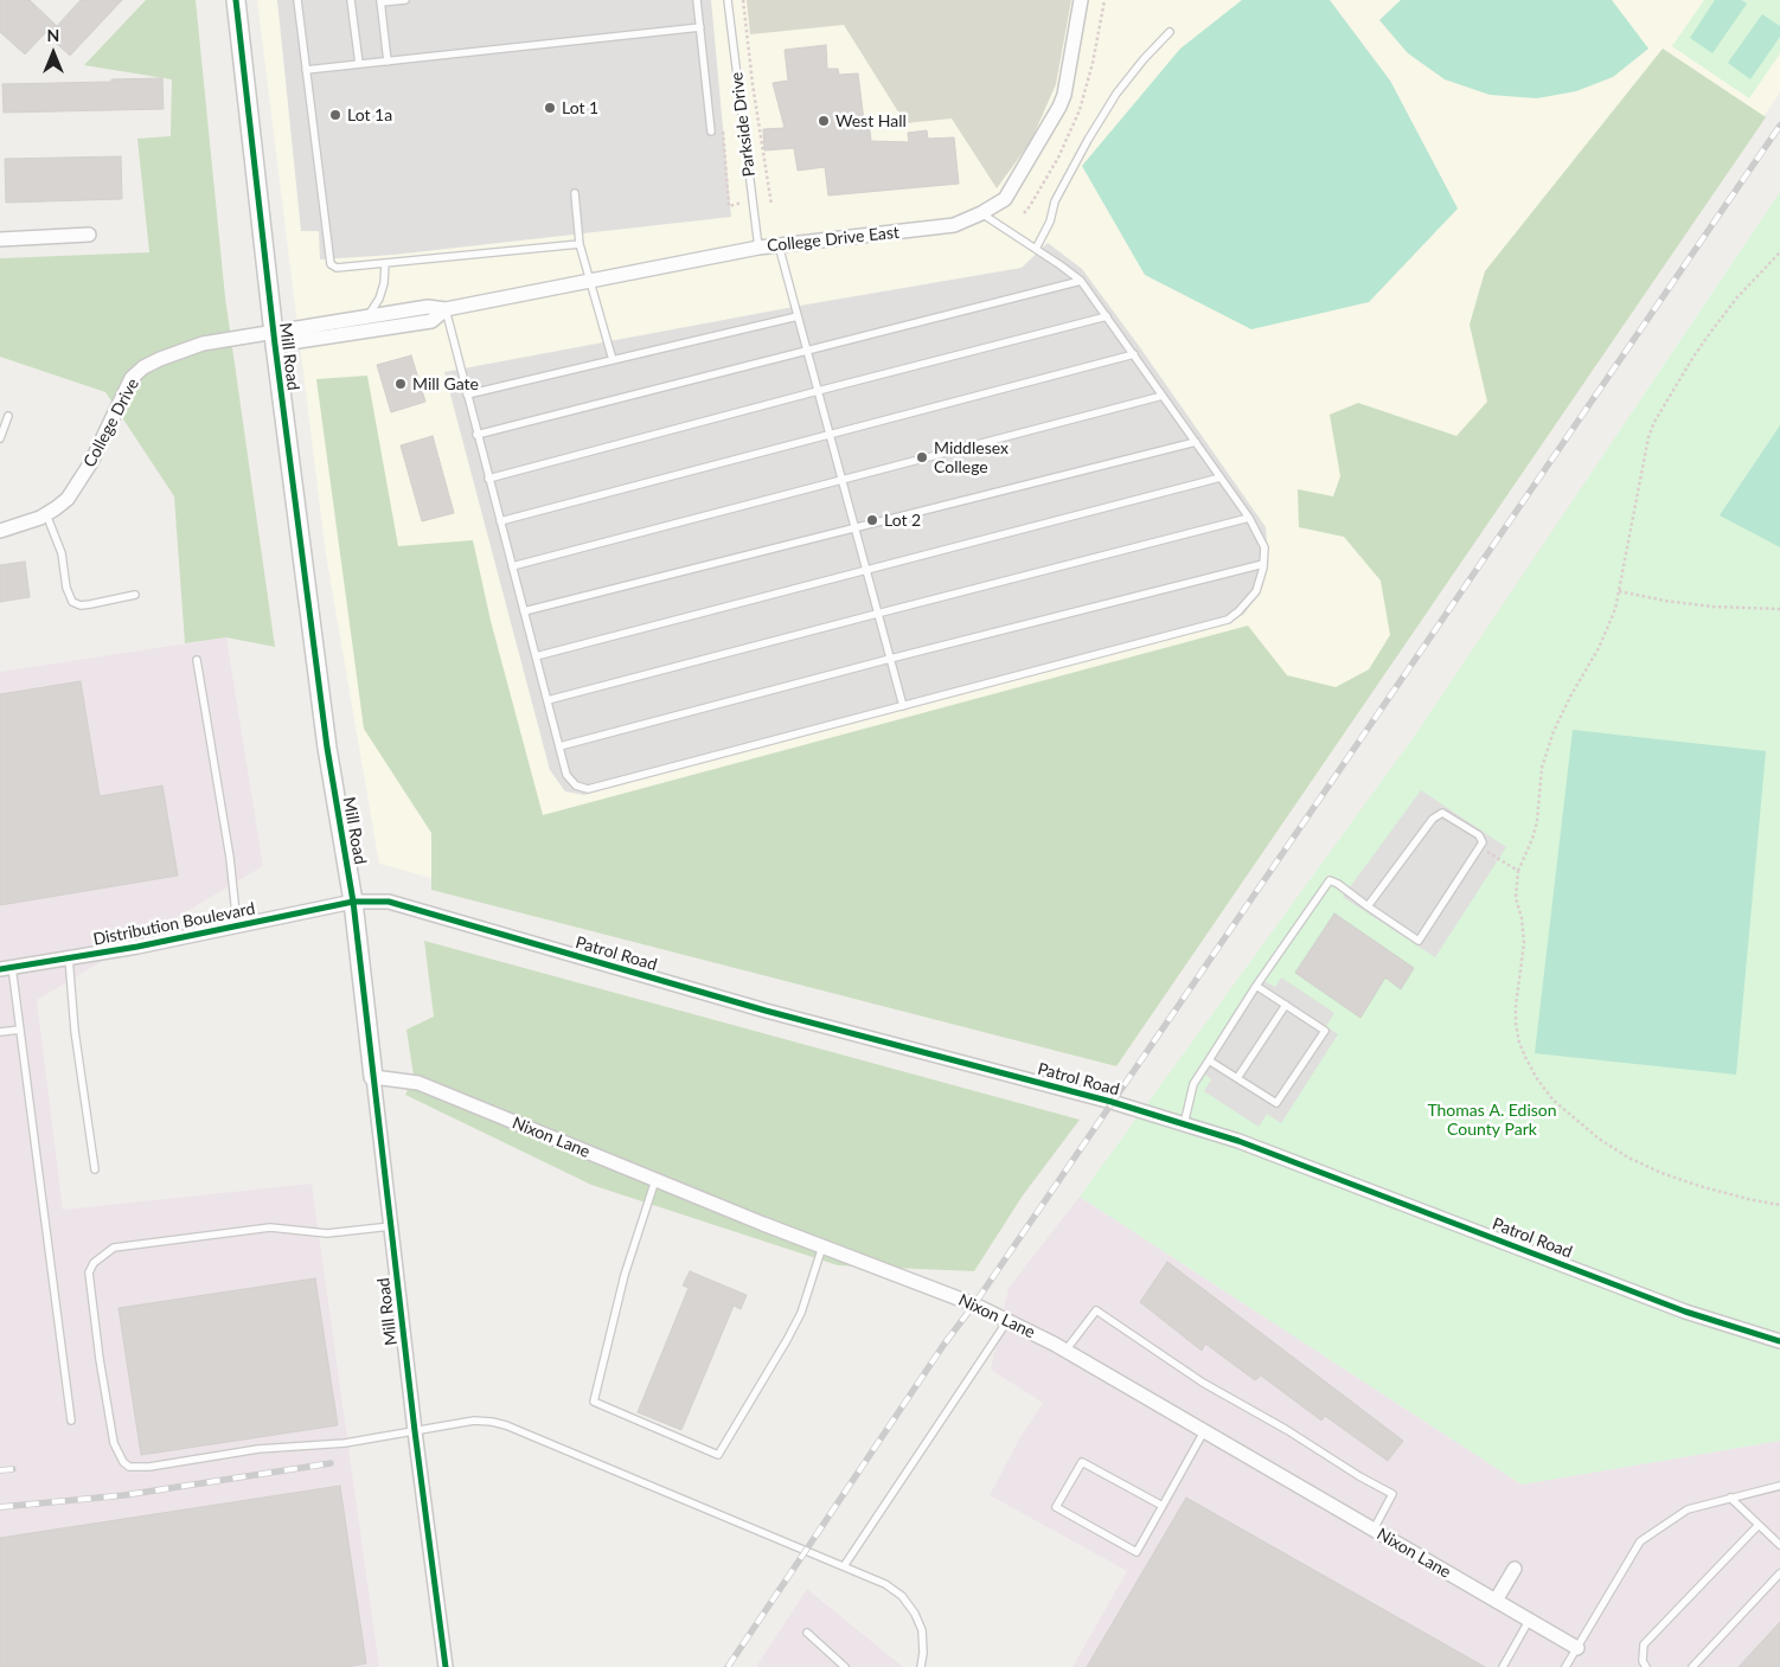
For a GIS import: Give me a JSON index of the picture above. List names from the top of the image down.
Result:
{
  "streets": {
    "street": [
      "College Drive East",
      "Mill Road",
      "College Drive",
      "Distribution Boulevard",
      "Patrol Road",
      "Nixon Lane"
    ],
    "lane": ["Parkside Drive"]
  },
  "crossings": [
    ["Parkside Drive", "College Drive East"],
    ["College Drive East", "Mill Road"],
    ["College Drive East", "College Drive"],
    ["Mill Road", "College Drive"],
    ["Mill Road", "Distribution Boulevard"],
    ["Mill Road", "Patrol Road"],
    ["Mill Road", "Nixon Lane"],
    ["Distribution Boulevard", "Patrol Road"]
  ],
  "parks": ["Thomas A. Edison County Park"],
  "places": [
    "Lot 1",
    "Lot 1a",
    "West Hall",
    "Mill Gate",
    "Middlesex College",
    "Lot 2"
  ],
  "north": "top"
}
